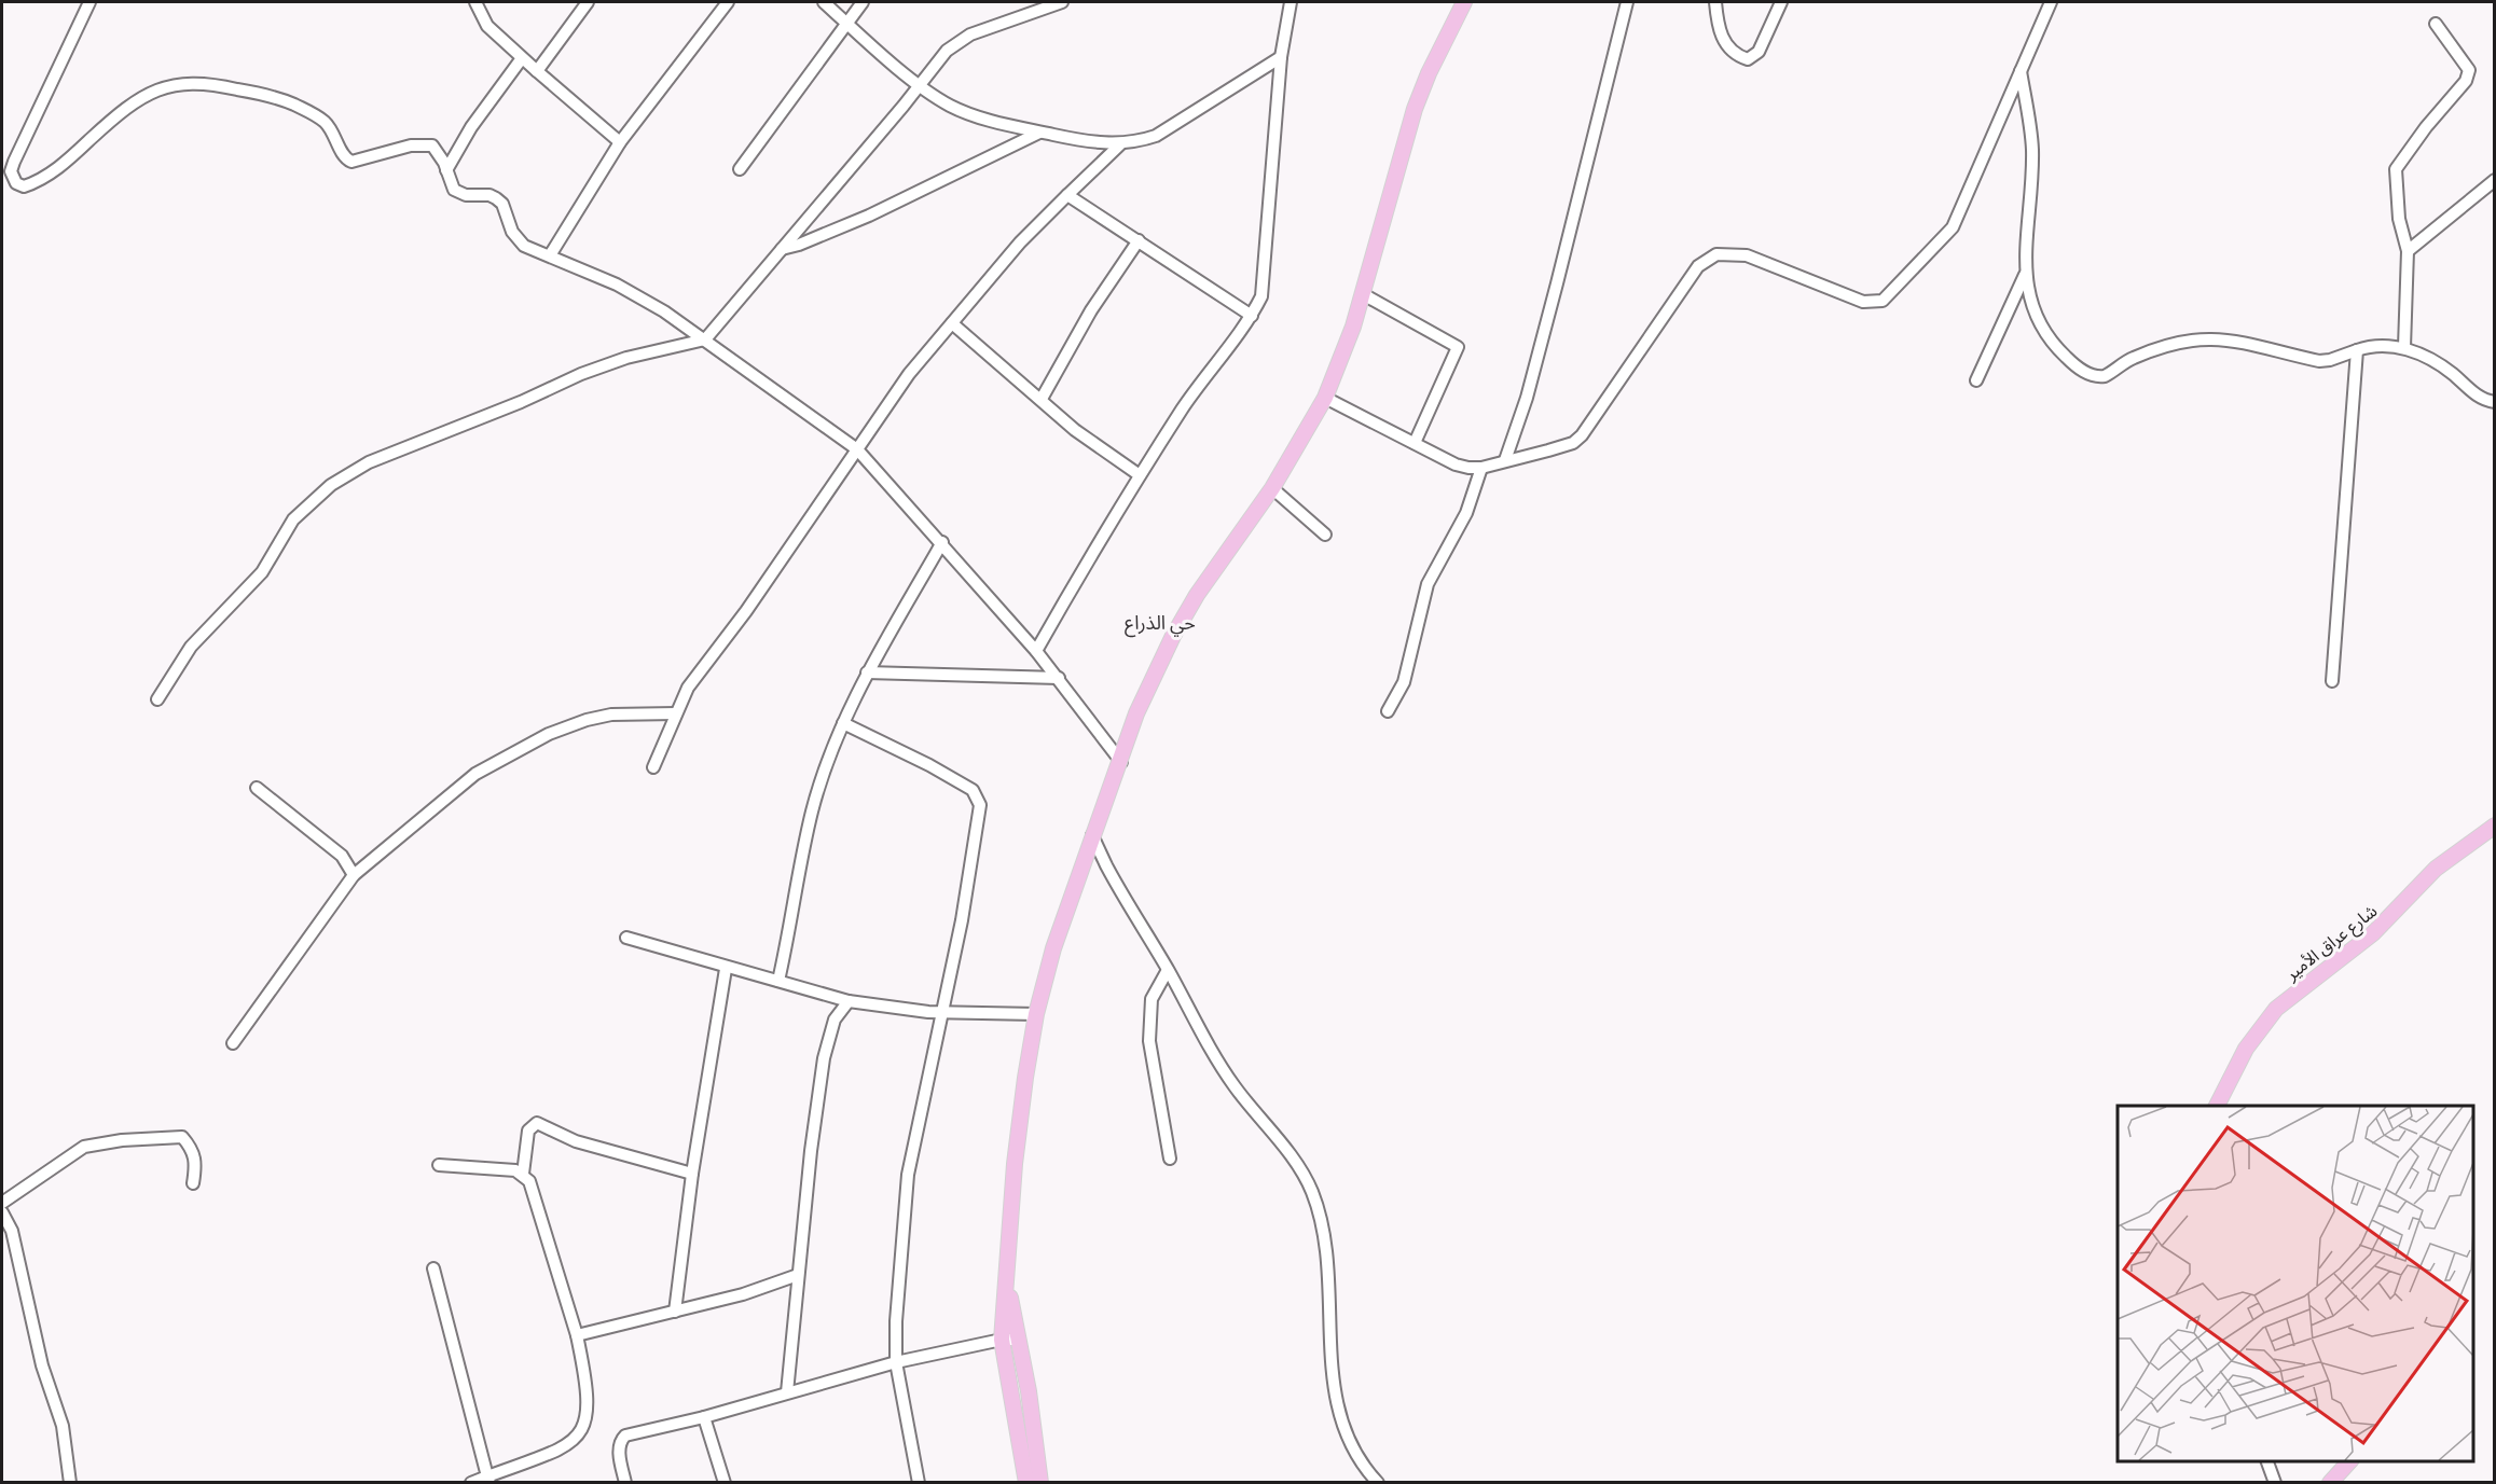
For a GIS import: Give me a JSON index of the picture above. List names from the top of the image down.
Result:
{
  "streets": {
    "main road": ["شارع عراق الأمير"]
  },
  "districts": ["حي الذراع"]
}
